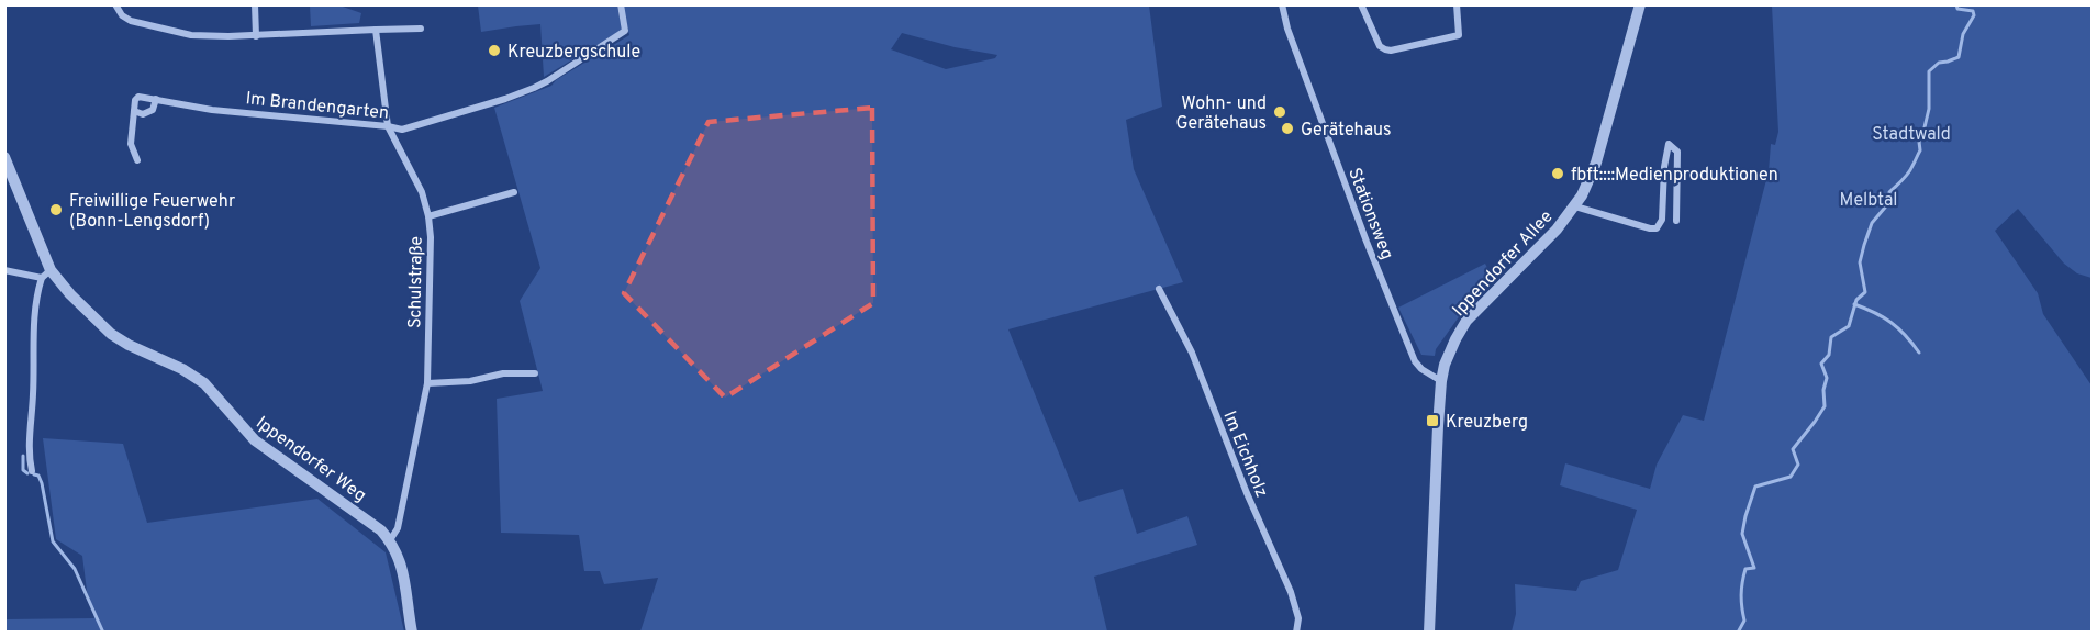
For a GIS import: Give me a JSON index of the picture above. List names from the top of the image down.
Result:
{
  "streets": {
    "street": [
      "Im Brandengarten",
      "Stationsweg",
      "Ippendorfer Allee",
      "Schulstraße",
      "Im Eichholz",
      "Ippendorfer Weg"
    ]
  },
  "crossings": [
    ["Im Brandengarten", "Schulstraße"],
    ["Stationsweg", "Ippendorfer Allee"],
    ["Schulstraße", "Ippendorfer Weg"]
  ],
  "parks": ["Stadtwald", "Melbtal"],
  "places": {
    "other": [
      "Kreuzbergschule",
      "Wohn- und Gerätehaus",
      "Gerätehaus",
      "fbft::::Medienproduktionen",
      "Freiwillige Feuerwehr (Bonn-Lengsdorf)"
    ],
    "transit": ["Kreuzberg"]
  }
}
